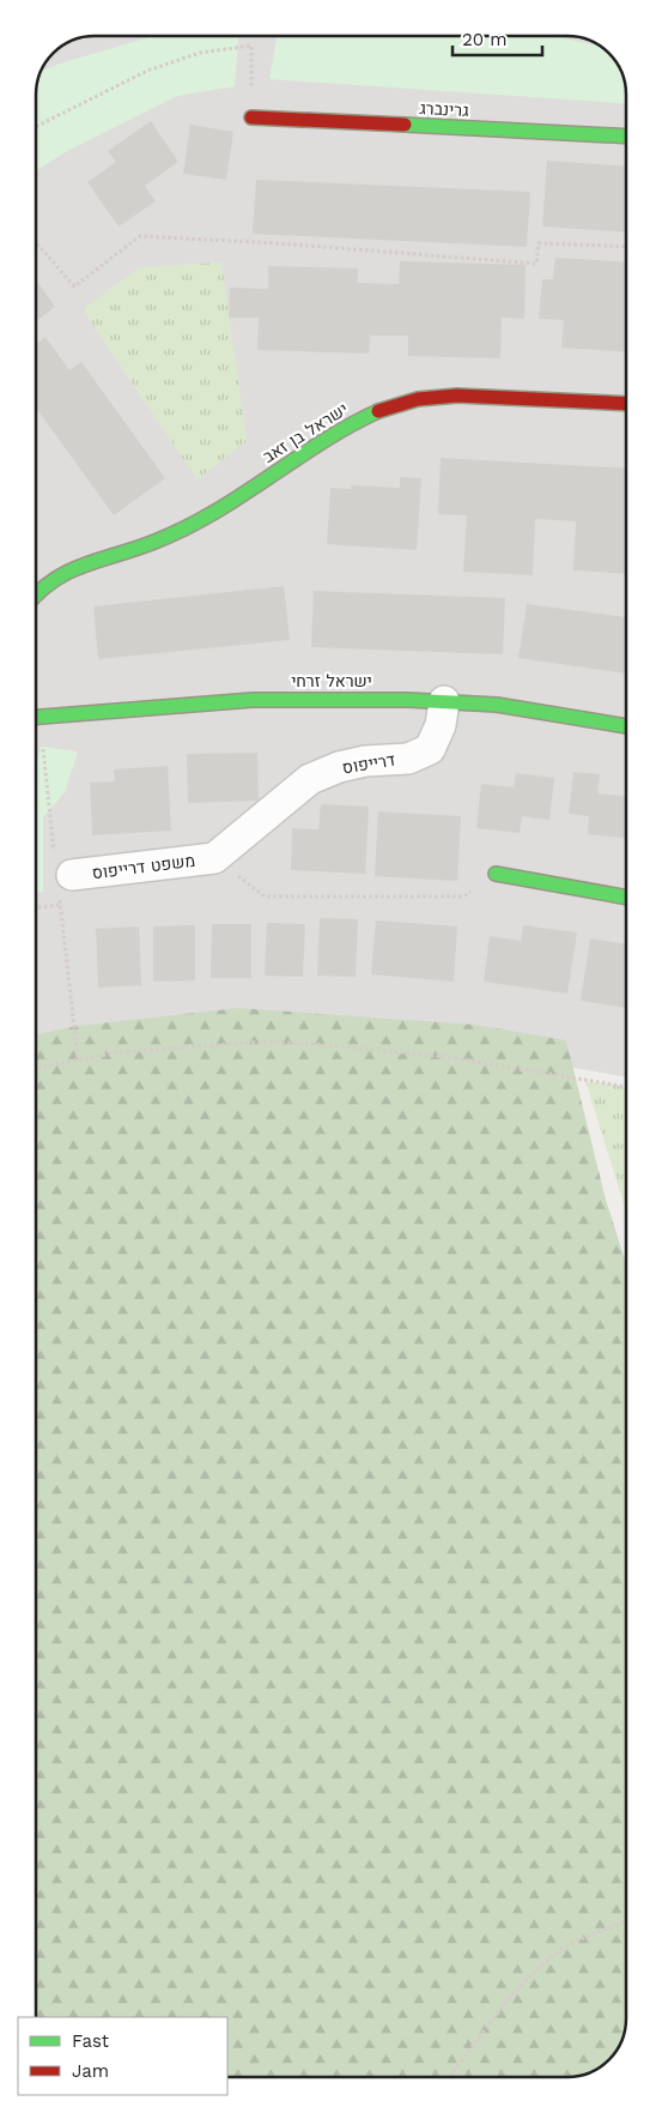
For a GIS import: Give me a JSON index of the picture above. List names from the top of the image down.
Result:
{
  "streets": {
    "street": [
      "גרינברג",
      "ישראל בן זאב",
      "ישראל זרחי",
      "דרייפוס",
      "משפט דרייפוס"
    ]
  },
  "crossings": [
    ["ישראל זרחי", "דרייפוס"],
    ["דרייפוס", "משפט דרייפוס"]
  ],
  "legend": ["Fast", "Jam"],
  "scale_bar": "20 m"
}
